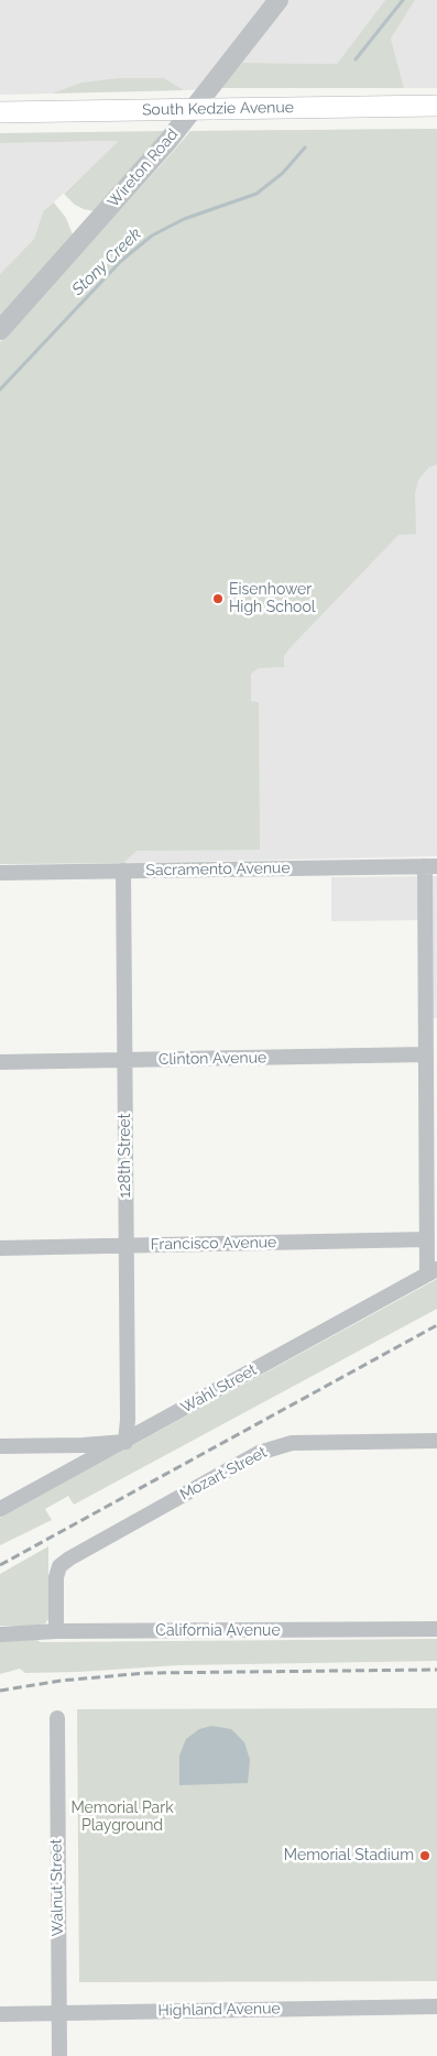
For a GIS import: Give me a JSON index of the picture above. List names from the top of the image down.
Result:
{
  "streets": {
    "main road": ["South Kedzie Avenue"],
    "street": [
      "Wireton Road",
      "Sacramento Avenue",
      "Clinton Avenue",
      "128th Street",
      "Francisco Avenue",
      "Wahl Street",
      "Mozart Street",
      "California Avenue",
      "Walnut Street",
      "Highland Avenue"
    ]
  },
  "crossings": [
    ["Sacramento Avenue", "128th Street"],
    ["Clinton Avenue", "128th Street"],
    ["128th Street", "Francisco Avenue"],
    ["128th Street", "Wahl Street"],
    ["Mozart Street", "California Avenue"],
    ["Walnut Street", "Highland Avenue"]
  ],
  "water": ["Stony Creek"],
  "parks": ["Memorial Park Playground"],
  "places": ["Eisenhower High School", "Memorial Stadium"]
}
